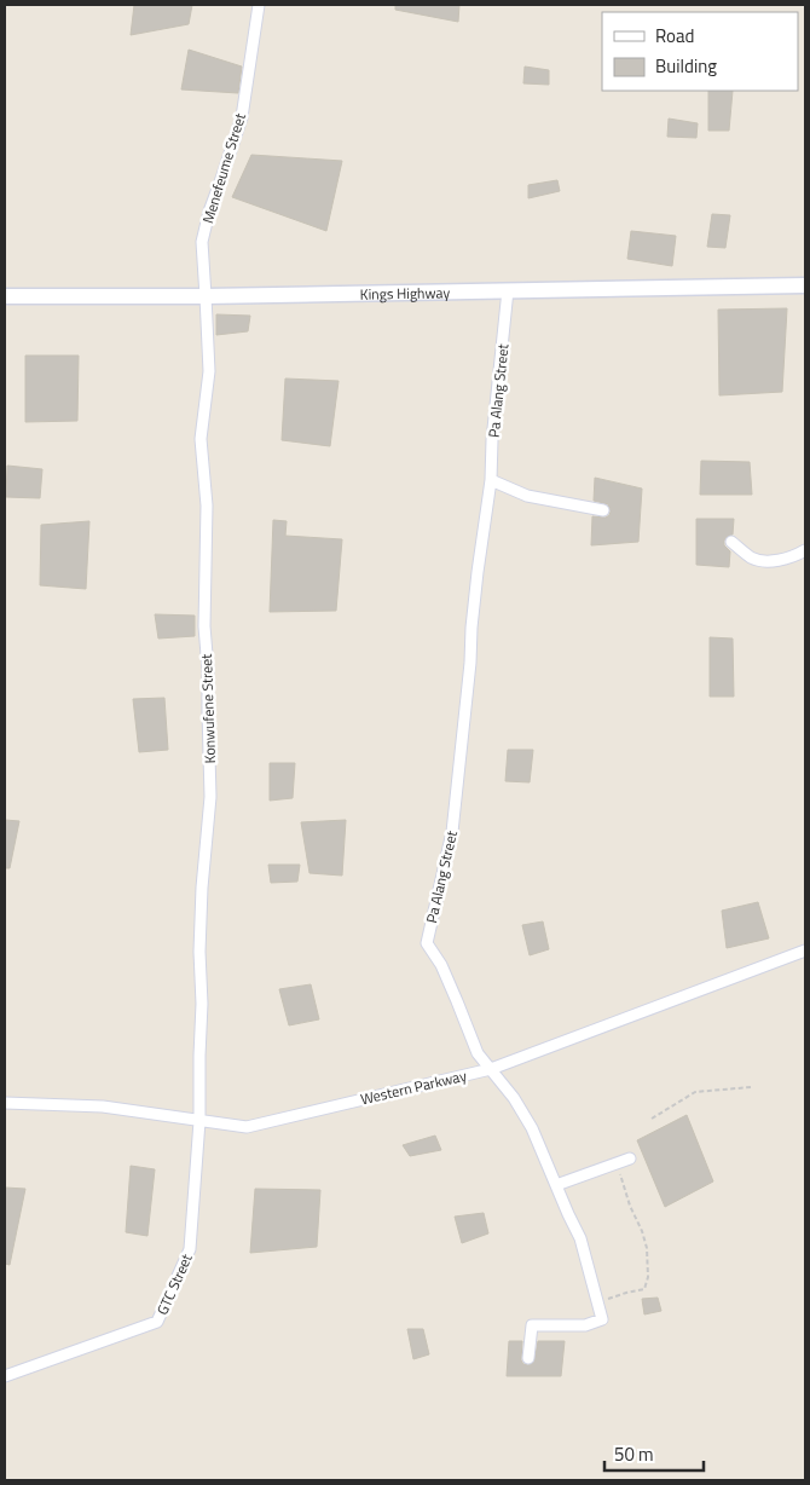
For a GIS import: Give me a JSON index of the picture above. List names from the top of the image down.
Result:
{
  "streets": {
    "street": [
      "Menefeume Street",
      "Kings Highway",
      "Pa Alang Street",
      "Konwufene Street",
      "Western Parkway",
      "GTC Street"
    ]
  },
  "crossings": [
    ["Menefeume Street", "Kings Highway"],
    ["Menefeume Street", "Konwufene Street"],
    ["Kings Highway", "Pa Alang Street"],
    ["Kings Highway", "Konwufene Street"],
    ["Pa Alang Street", "Western Parkway"],
    ["Konwufene Street", "Western Parkway"],
    ["Konwufene Street", "GTC Street"],
    ["Western Parkway", "GTC Street"]
  ],
  "legend": ["Road", "Building"],
  "scale_bar": "50 m"
}
